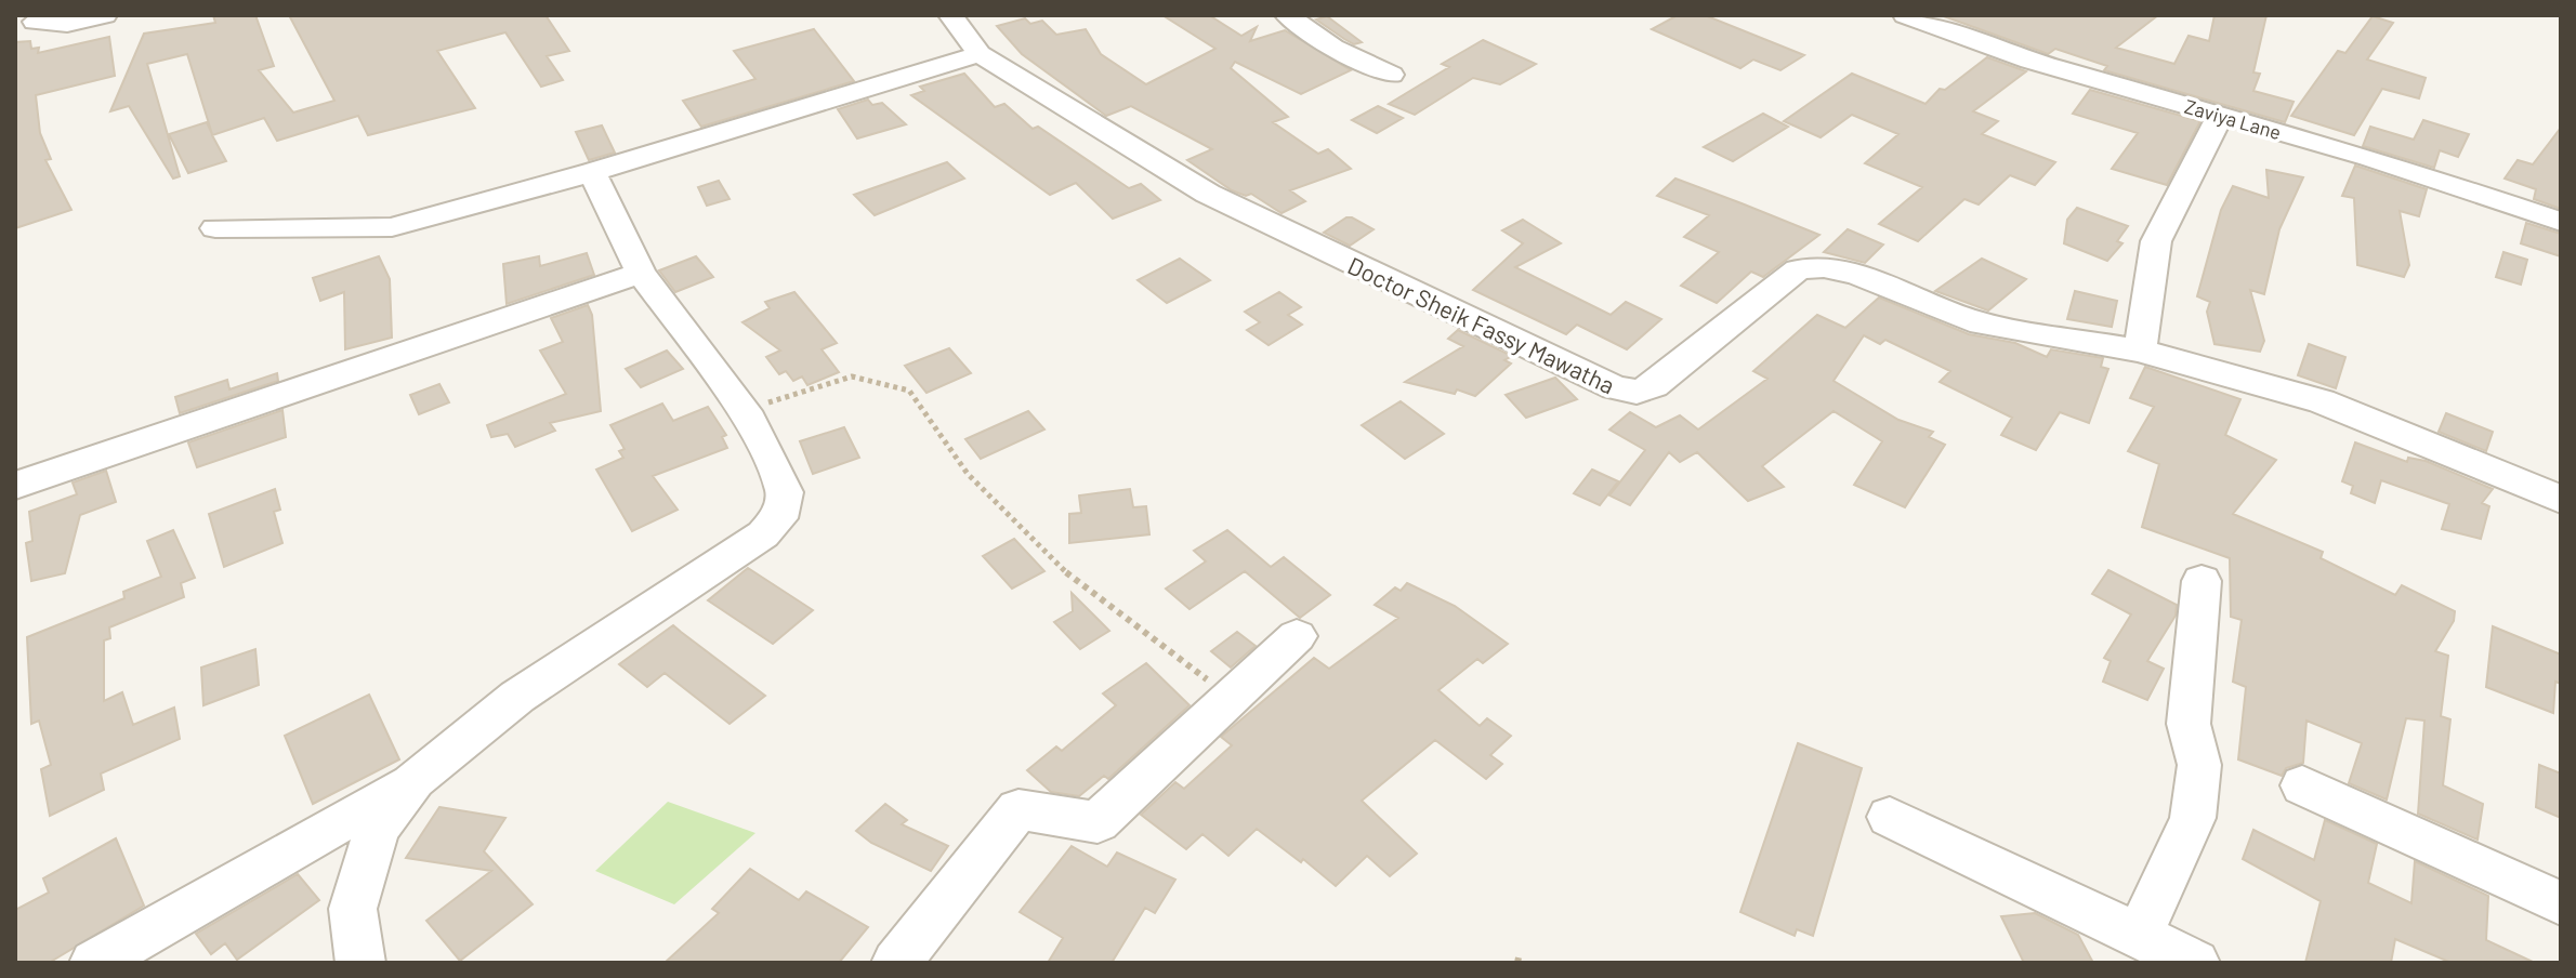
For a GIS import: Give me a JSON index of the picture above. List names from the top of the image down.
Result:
{
  "streets": {
    "street": ["Zaviya Lane", "Doctor Sheik Fassy Mawatha"]
  }
}
